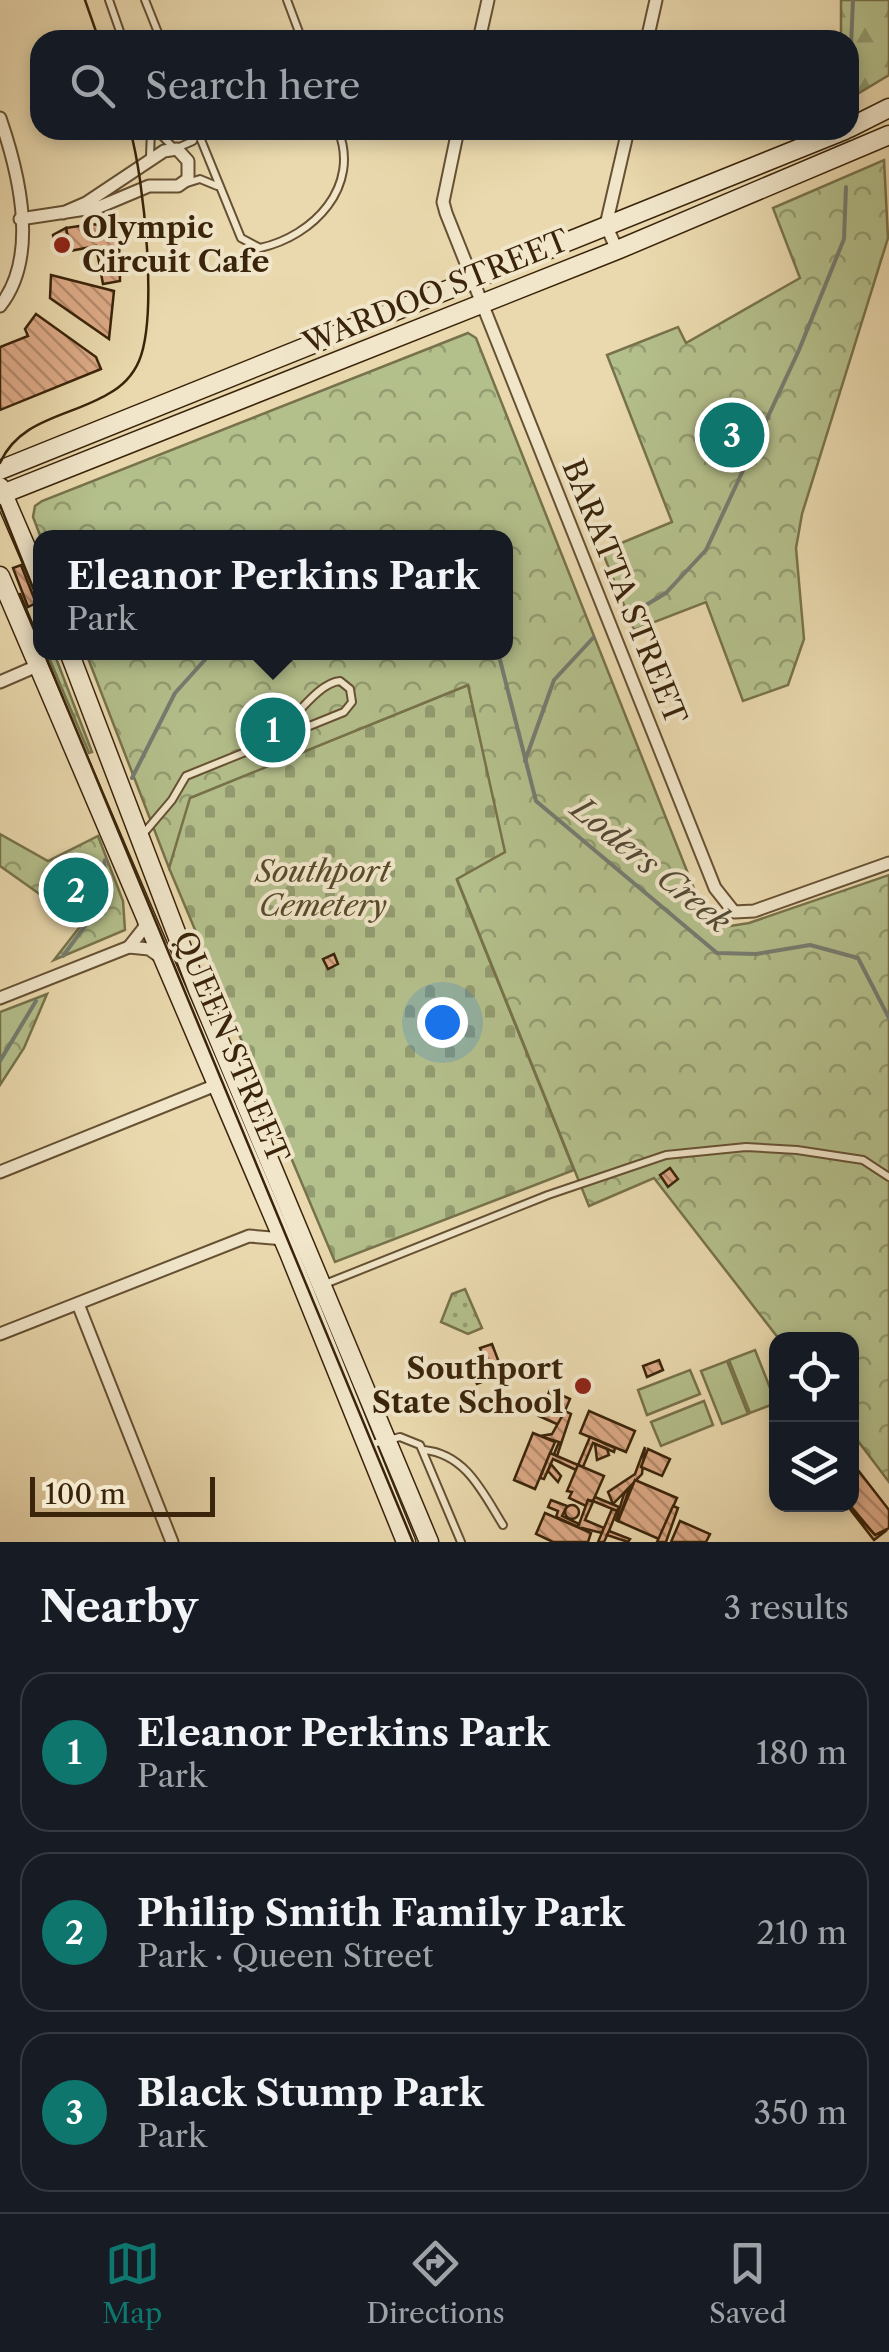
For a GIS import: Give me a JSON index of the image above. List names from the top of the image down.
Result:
{
  "streets": {
    "street": ["WARDOO STREET", "BARATTA STREET", "QUEEN STREET"]
  },
  "crossings": [
    ["WARDOO STREET", "BARATTA STREET"]
  ],
  "water": ["Loders Creek"],
  "parks": ["Southport Cemetery"],
  "places": ["Olympic Circuit Cafe", "Southport State School"],
  "scale_bar": "100 m",
  "page": {
    "search": "Search here",
    "pins": ["3", "1", "2"],
    "popup": ["Eleanor Perkins Park", "Park"],
    "scale": "100 m",
    "heading": ["Nearby", "3 results"],
    "list": [
      {
        "mark": "1",
        "name": "Eleanor Perkins Park",
        "note": "Park",
        "value": "180 m"
      },
      {
        "mark": "2",
        "name": "Philip Smith Family Park",
        "note": "Park · Queen Street",
        "value": "210 m"
      },
      {
        "mark": "3",
        "name": "Black Stump Park",
        "note": "Park",
        "value": "350 m"
      }
    ],
    "nav": ["Map", "Directions", "Saved"]
  }
}
